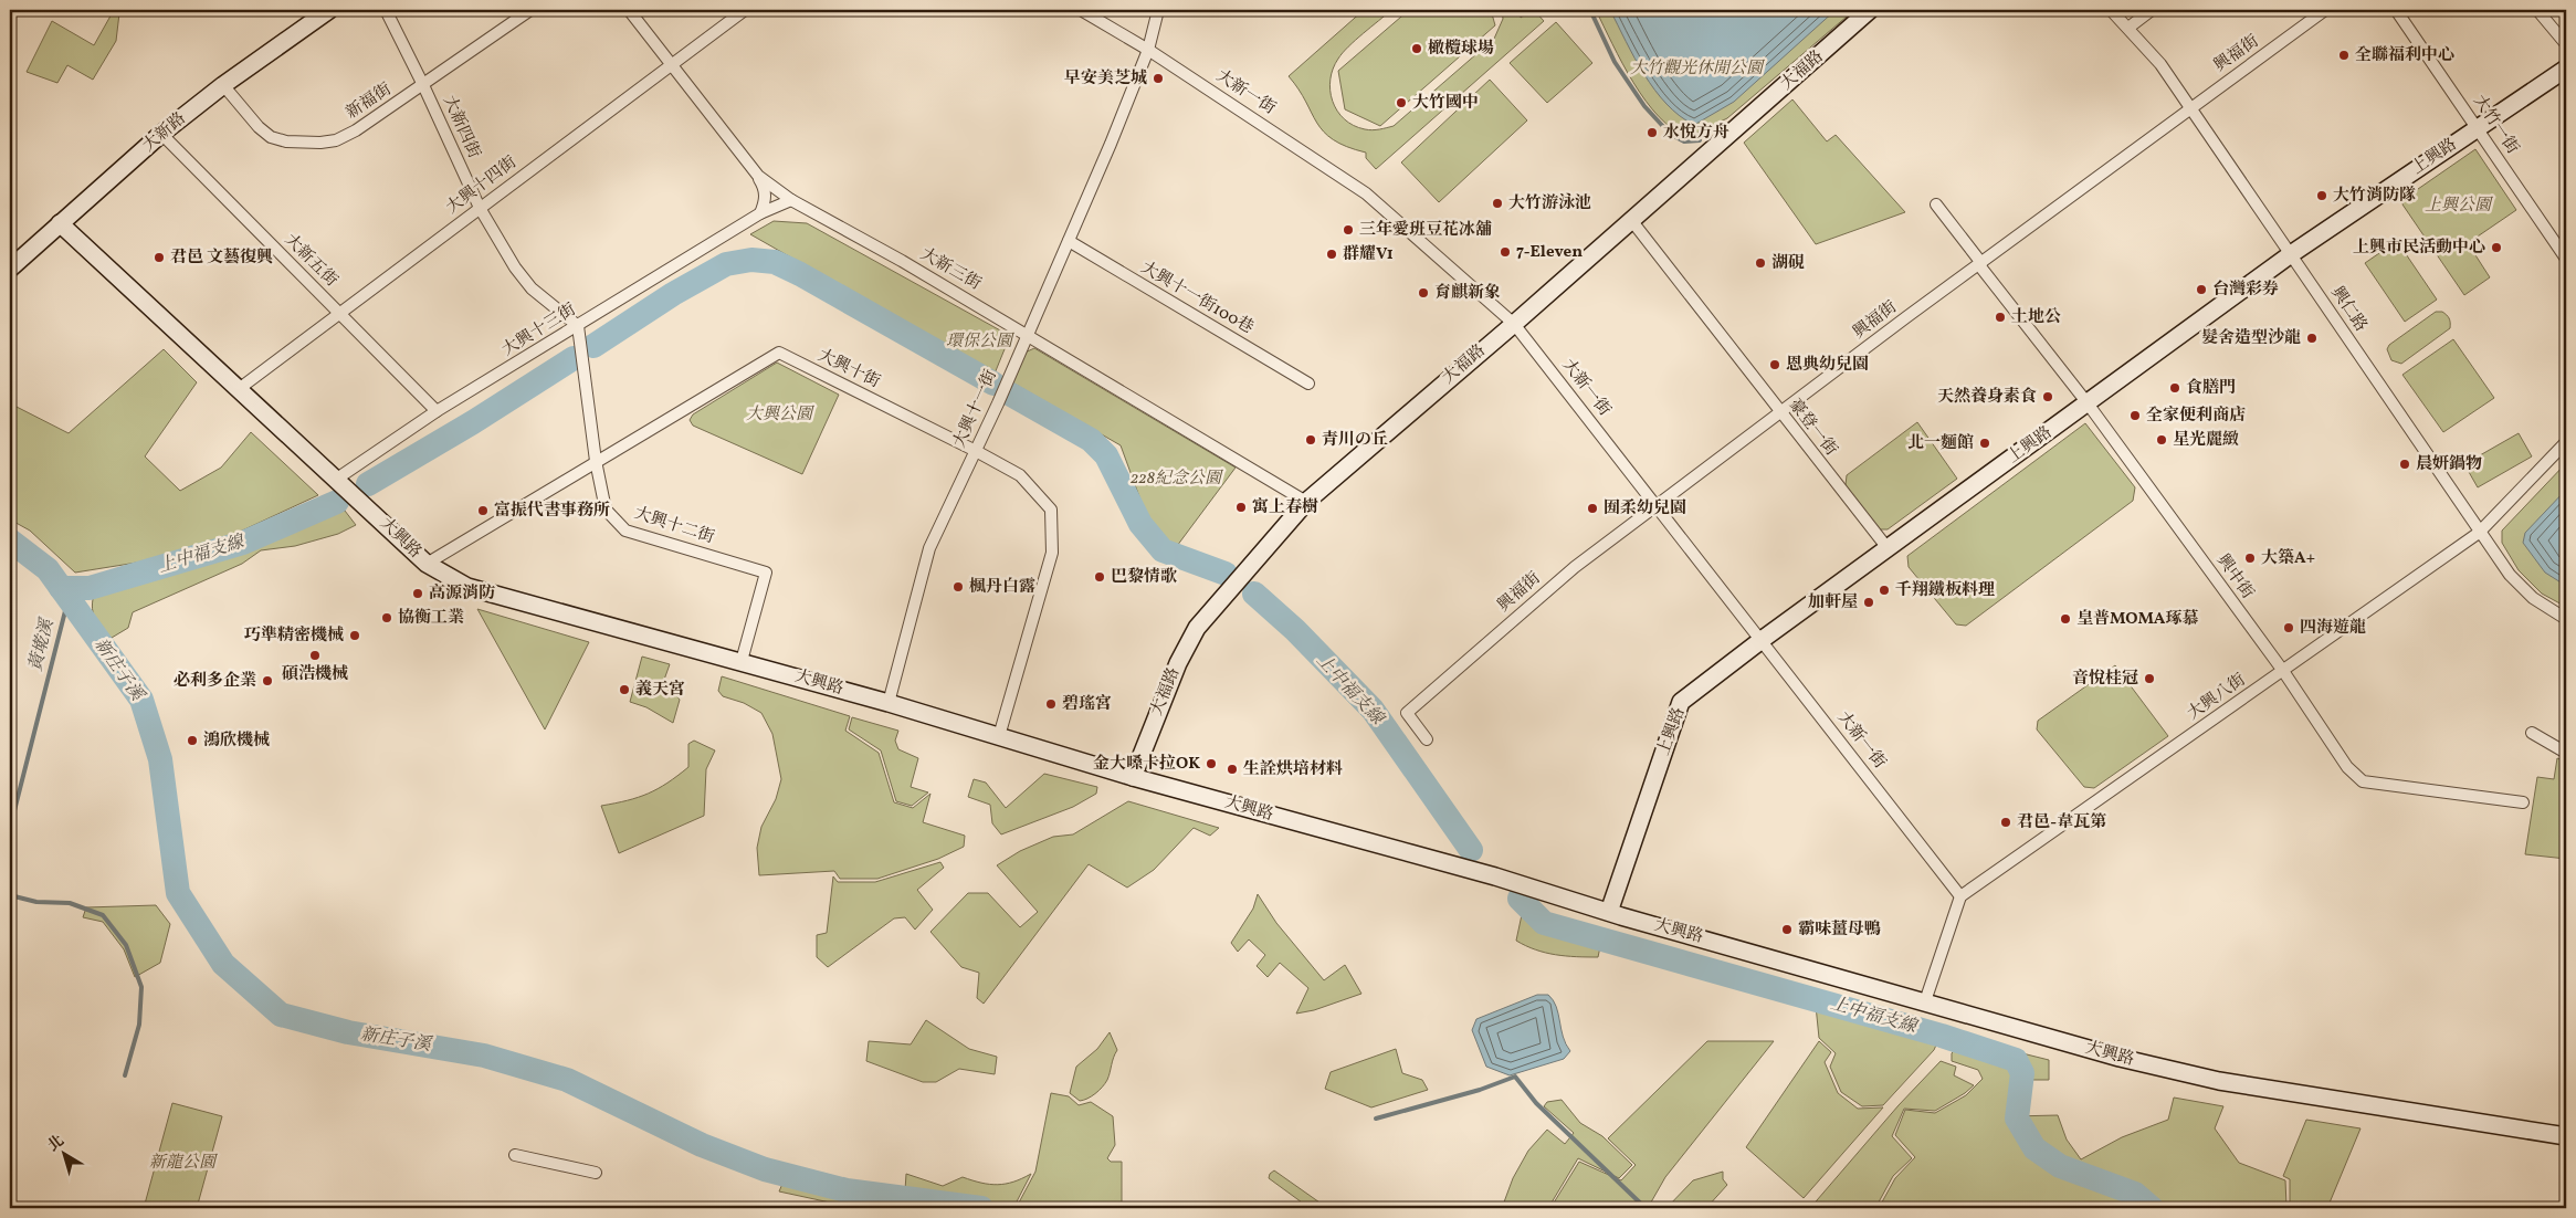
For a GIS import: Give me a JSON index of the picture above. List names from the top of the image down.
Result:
{
  "streets": {
    "street": [
      "興福街",
      "大福路",
      "大新一街",
      "新福街",
      "大竹一街",
      "大新四街",
      "大新路",
      "上興路",
      "大興十四街",
      "大新五街",
      "大新三街",
      "大興十一街100巷",
      "興仁路",
      "大興十三街",
      "大興十街",
      "大興十一街",
      "豪登一街",
      "大興十二街",
      "大興路",
      "興中街",
      "大興八街"
    ]
  },
  "crossings": [
    ["興福街", "大新一街"],
    ["興福街", "興仁路"],
    ["興福街", "豪登一街"],
    ["興福街", "興中街"],
    ["大福路", "大新一街"],
    ["大福路", "大新三街"],
    ["大福路", "豪登一街"],
    ["大福路", "大興路"],
    ["大新一街", "上興路"],
    ["大新一街", "大興十一街"],
    ["大新一街", "大興八街"],
    ["新福街", "大新四街"],
    ["新福街", "大新路"],
    ["大竹一街", "上興路"],
    ["大新四街", "大興十四街"],
    ["大新四街", "大興十三街"],
    ["大新四街", "大興十二街"],
    ["大新路", "大新五街"],
    ["大新路", "大興路"],
    ["上興路", "興仁路"],
    ["上興路", "豪登一街"],
    ["上興路", "大興路"],
    ["上興路", "興中街"],
    ["大興十四街", "大新五街"],
    ["大興十四街", "大新三街"],
    ["大興十四街", "大興路"],
    ["大新五街", "大興十三街"],
    ["大新三街", "大興十三街"],
    ["大新三街", "大興十一街"],
    ["大興十一街100巷", "大興十一街"],
    ["興仁路", "大興八街"],
    ["大興十三街", "大興十二街"],
    ["大興十三街", "大興路"],
    ["大興十街", "大興十一街"],
    ["大興十街", "大興十二街"],
    ["大興十街", "大興路"],
    ["大興十一街", "大興路"],
    ["大興十二街", "大興路"],
    ["興中街", "大興八街"]
  ],
  "water": ["上中福支線", "黃墘溪", "新庄子溪"],
  "parks": [
    "大竹觀光休閒公園",
    "上興公園",
    "環保公園",
    "大興公園",
    "228紀念公園",
    "新龍公園"
  ],
  "places": [
    "橄欖球場",
    "全聯福利中心",
    "早安美芝城",
    "大竹國中",
    "水悅方舟",
    "大竹消防隊",
    "大竹游泳池",
    "三年愛班豆花冰舖",
    "上興市民活動中心",
    "7-Eleven",
    "群耀V1",
    "君邑 文藝復興",
    "湖硯",
    "台灣彩券",
    "育麒新象",
    "土地公",
    "髮舍造型沙龍",
    "恩典幼兒園",
    "食膳門",
    "天然養身素食",
    "全家便利商店",
    "青川の丘",
    "星光麗緻",
    "北一麵館",
    "晨妍鍋物",
    "寓上春樹",
    "囿柔幼兒園",
    "富振代書事務所",
    "大築A+",
    "巴黎情歌",
    "楓丹白露",
    "千翔鐵板料理",
    "高源消防",
    "加軒屋",
    "協衡工業",
    "皇普MOMA琢慕",
    "四海遊龍",
    "巧準精密機械",
    "碩浩機械",
    "音悅桂冠",
    "必利多企業",
    "義天宮",
    "碧瑤宮",
    "鴻欣機械",
    "金大嗓卡拉OK",
    "生詮烘培材料",
    "君邑-韋瓦第",
    "霸味薑母鴨"
  ],
  "north": "top left"
}
